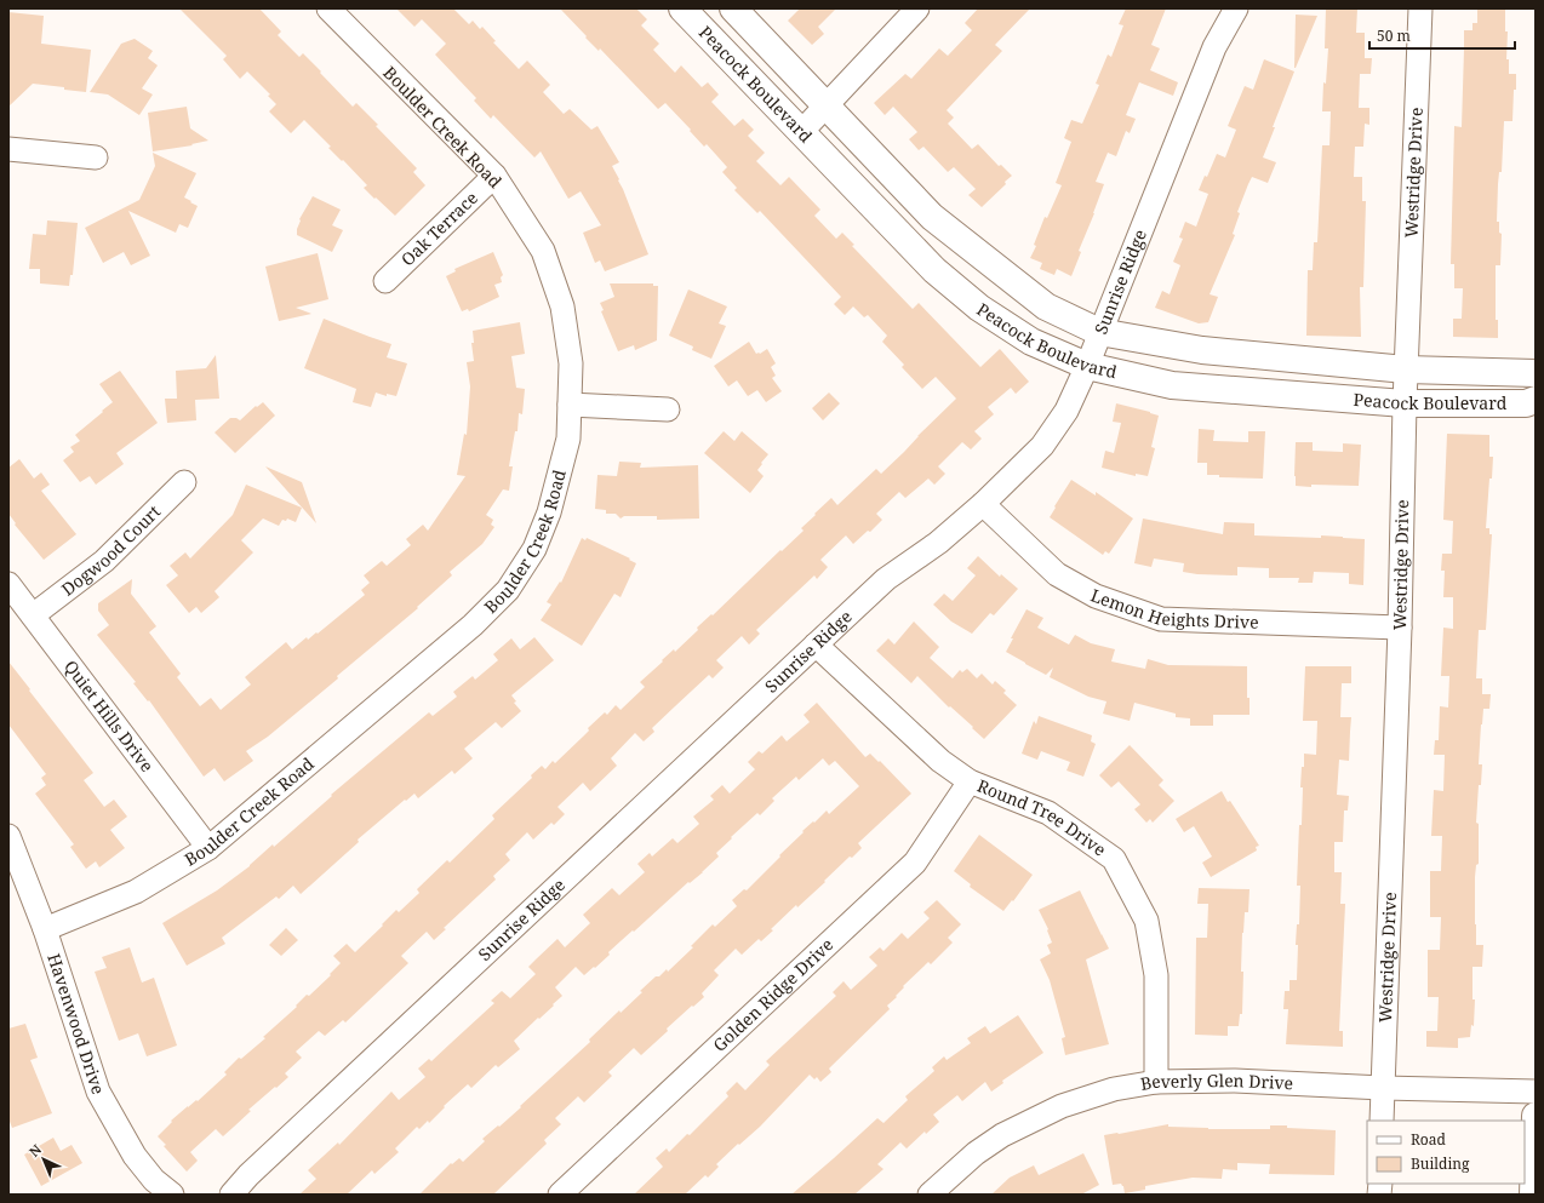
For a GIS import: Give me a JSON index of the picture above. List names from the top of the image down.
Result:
{
  "streets": {
    "street": [
      "Peacock Boulevard",
      "Boulder Creek Road",
      "Westridge Drive",
      "Oak Terrace",
      "Sunrise Ridge",
      "Dogwood Court",
      "Lemon Heights Drive",
      "Quiet Hills Drive",
      "Round Tree Drive",
      "Golden Ridge Drive",
      "Havenwood Drive",
      "Beverly Glen Drive"
    ]
  },
  "crossings": [
    ["Peacock Boulevard", "Westridge Drive"],
    ["Peacock Boulevard", "Sunrise Ridge"],
    ["Boulder Creek Road", "Oak Terrace"],
    ["Boulder Creek Road", "Quiet Hills Drive"],
    ["Boulder Creek Road", "Havenwood Drive"],
    ["Westridge Drive", "Lemon Heights Drive"],
    ["Westridge Drive", "Beverly Glen Drive"],
    ["Sunrise Ridge", "Lemon Heights Drive"],
    ["Sunrise Ridge", "Round Tree Drive"],
    ["Dogwood Court", "Quiet Hills Drive"],
    ["Round Tree Drive", "Golden Ridge Drive"],
    ["Round Tree Drive", "Beverly Glen Drive"]
  ],
  "legend": ["Road", "Building"],
  "scale_bar": "50 m",
  "north": "top left"
}
